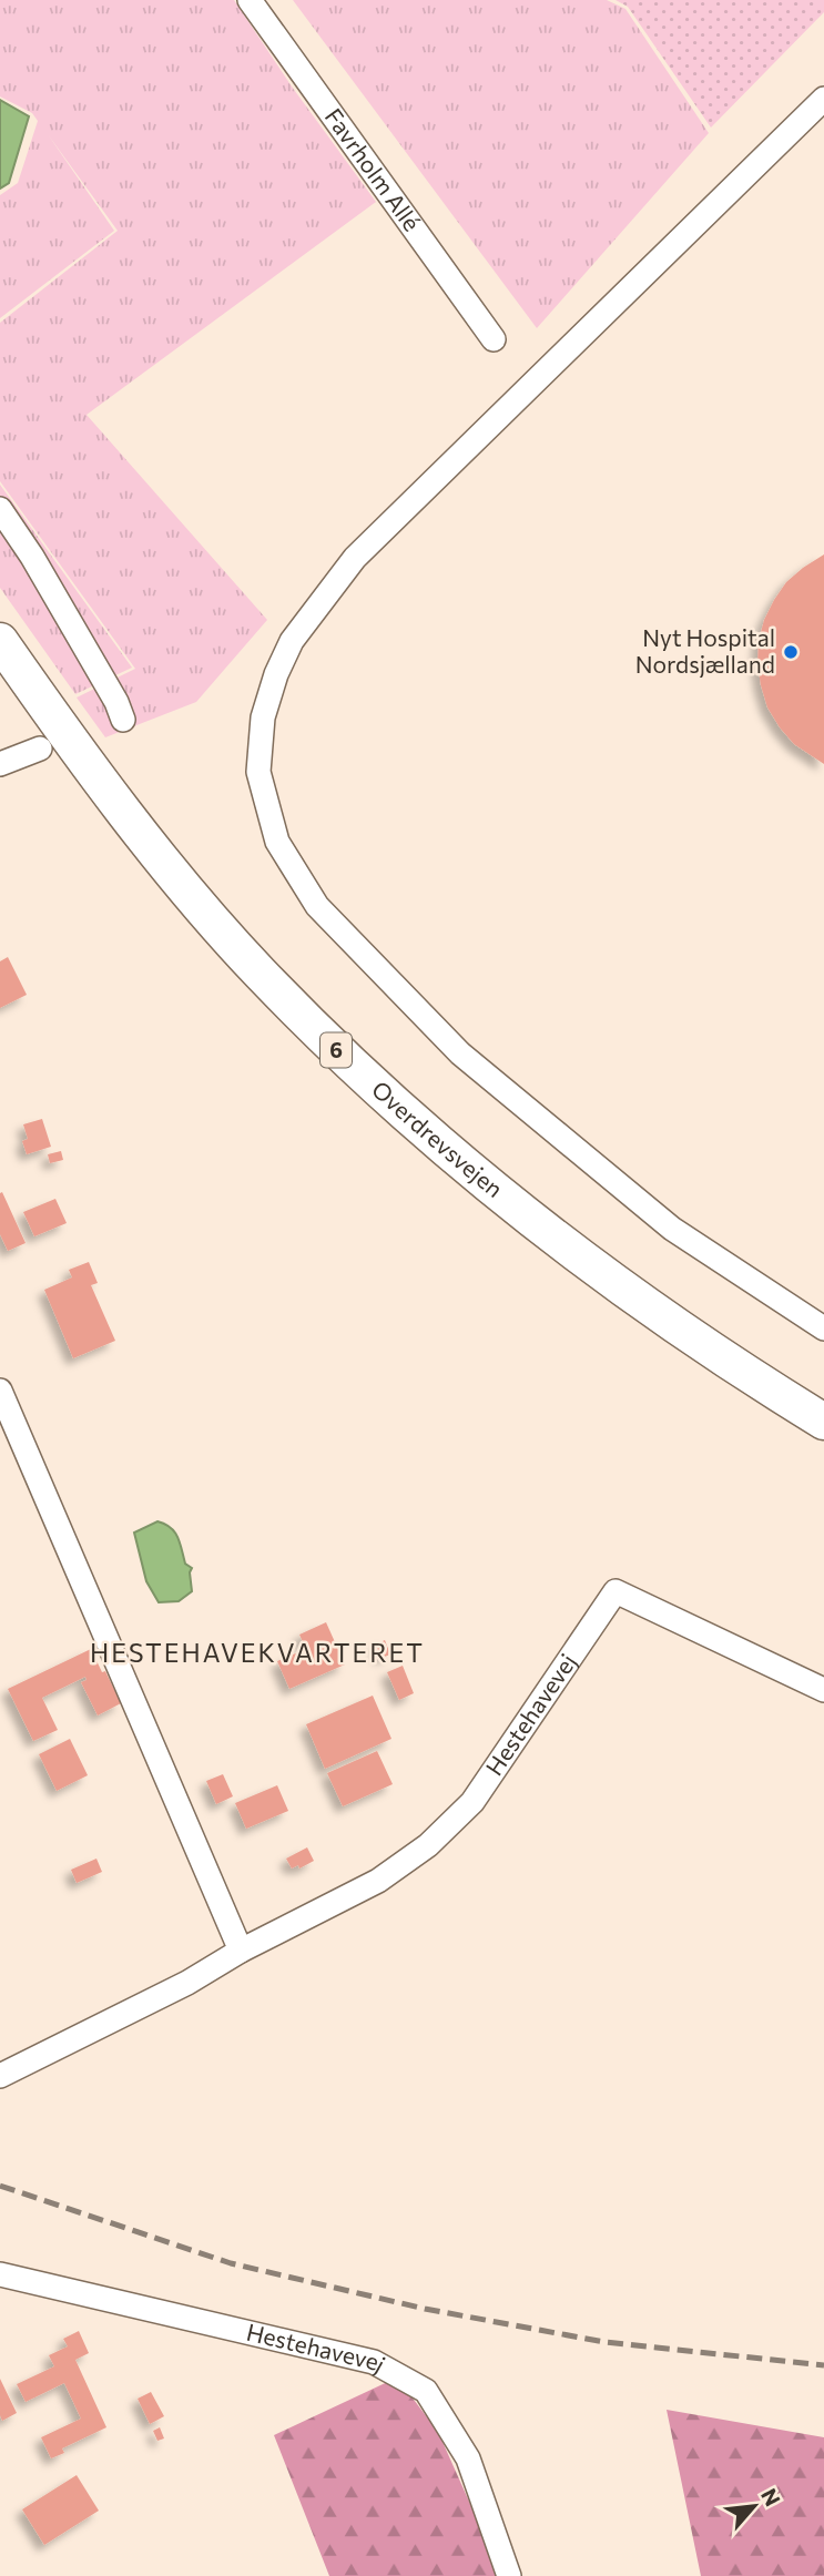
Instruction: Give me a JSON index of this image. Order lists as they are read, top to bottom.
{
  "streets": {
    "main road": ["6", "Overdrevsvejen"],
    "street": ["Favrholm Allé", "Hestehavevej"]
  },
  "districts": ["HESTEHAVEKVARTERET"],
  "places": ["Nyt Hospital Nordsjælland"],
  "north": "top right"
}
